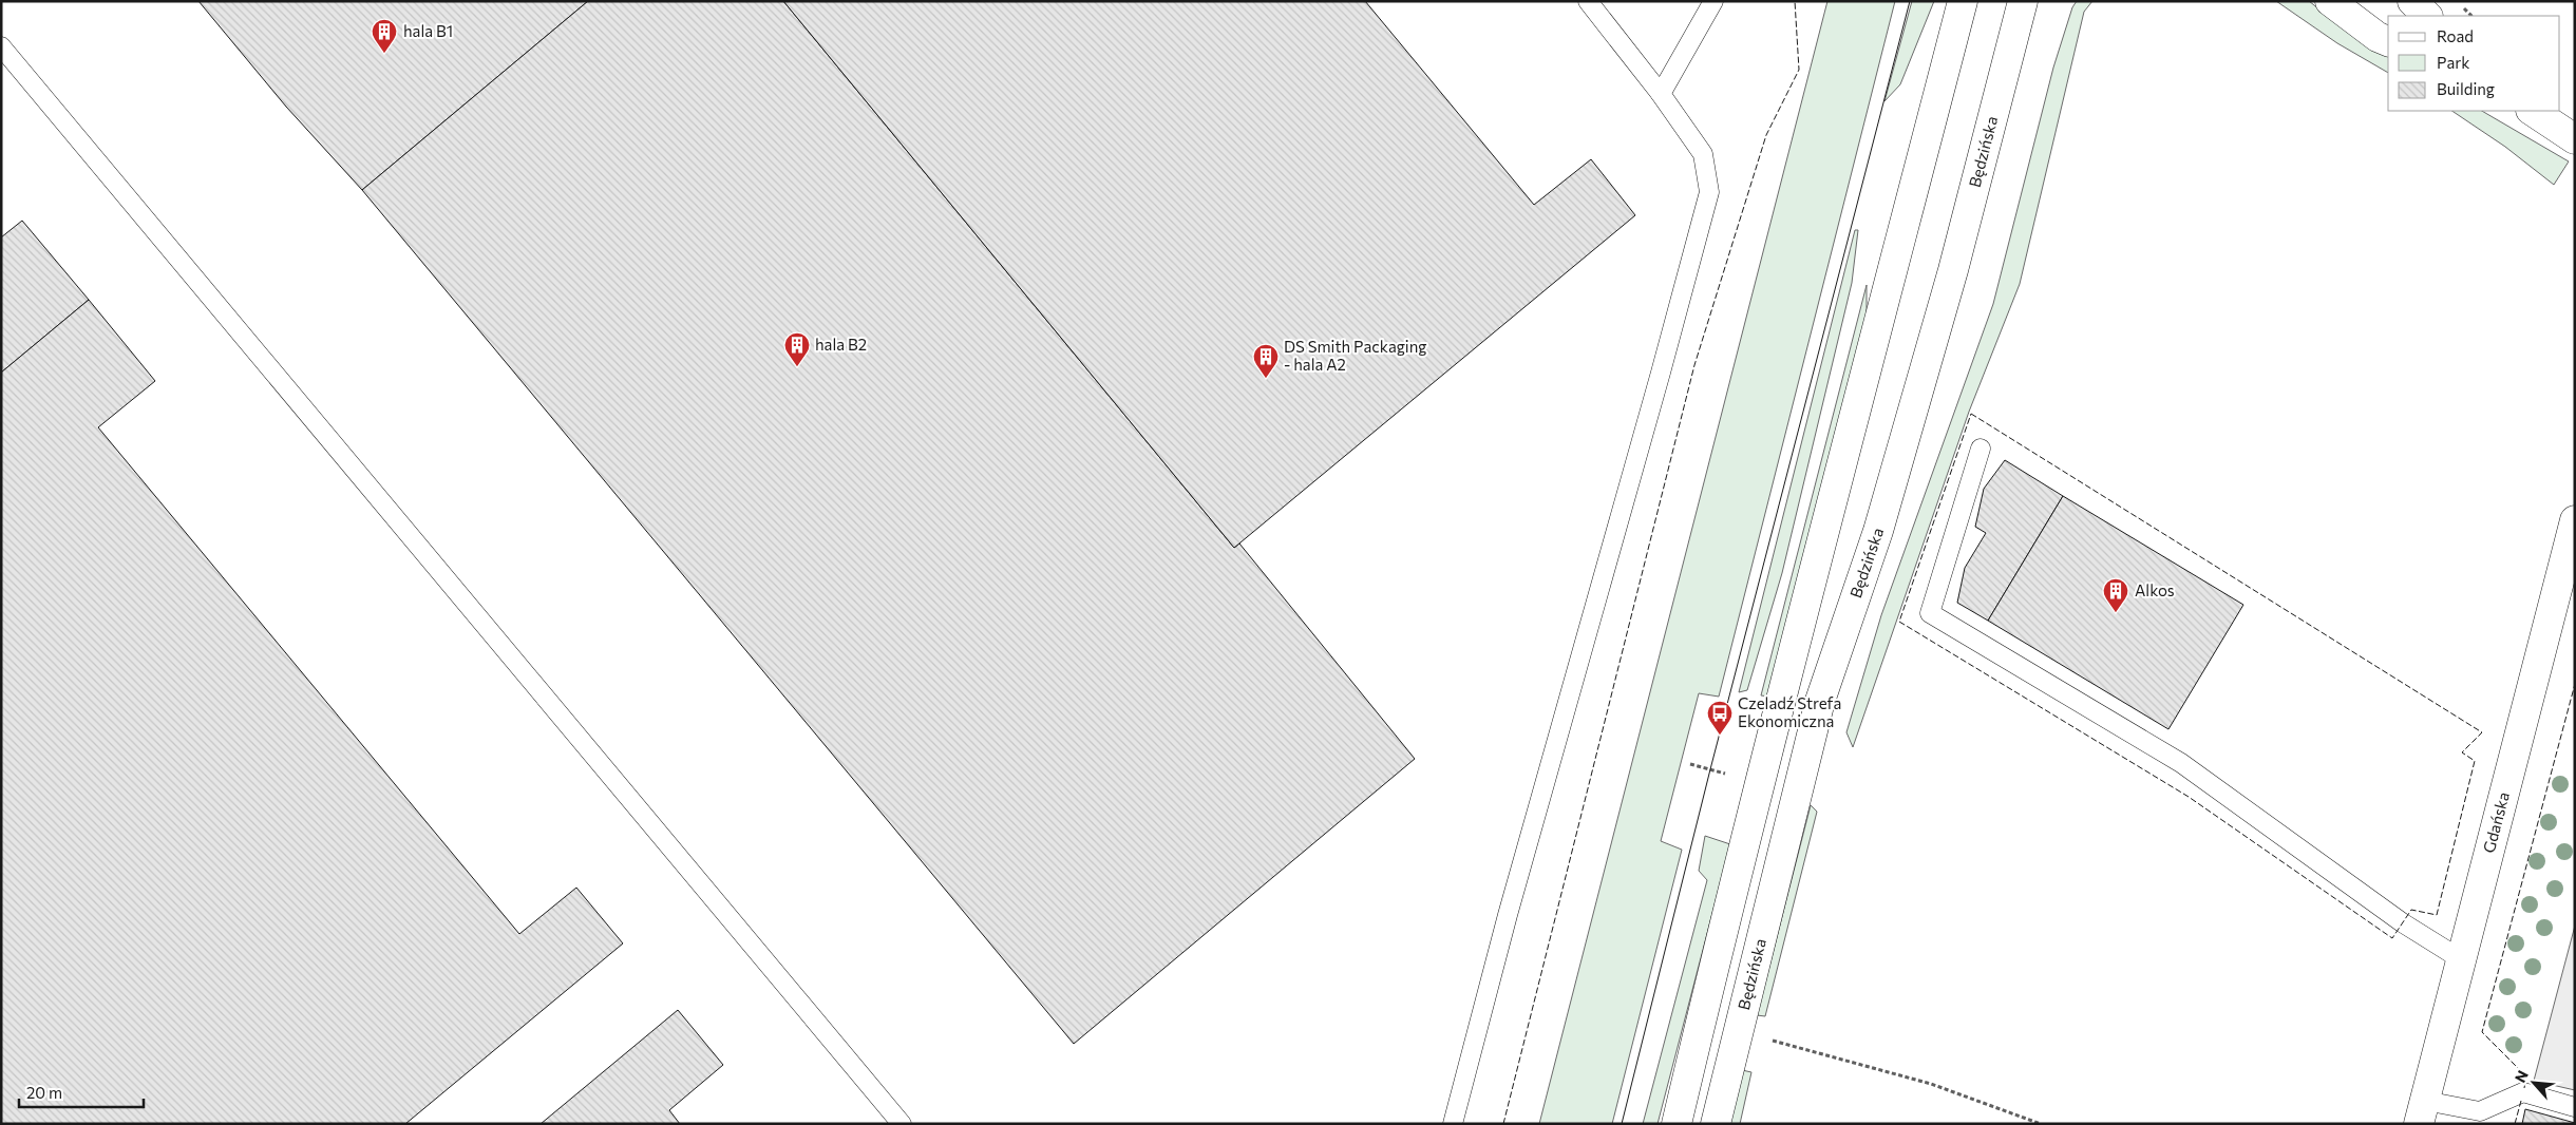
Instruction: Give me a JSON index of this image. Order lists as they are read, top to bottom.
{
  "streets": {
    "main road": ["Będzińska", "Gdańska"]
  },
  "places": {
    "building": [
      "hala B1",
      "hala B2",
      "DS Smith Packaging - hala A2",
      "Alkos"
    ],
    "bus stop": ["Czeladź Strefa Ekonomiczna"]
  },
  "legend": ["Road", "Park", "Building"],
  "scale_bar": "20 m",
  "north": "top left"
}
